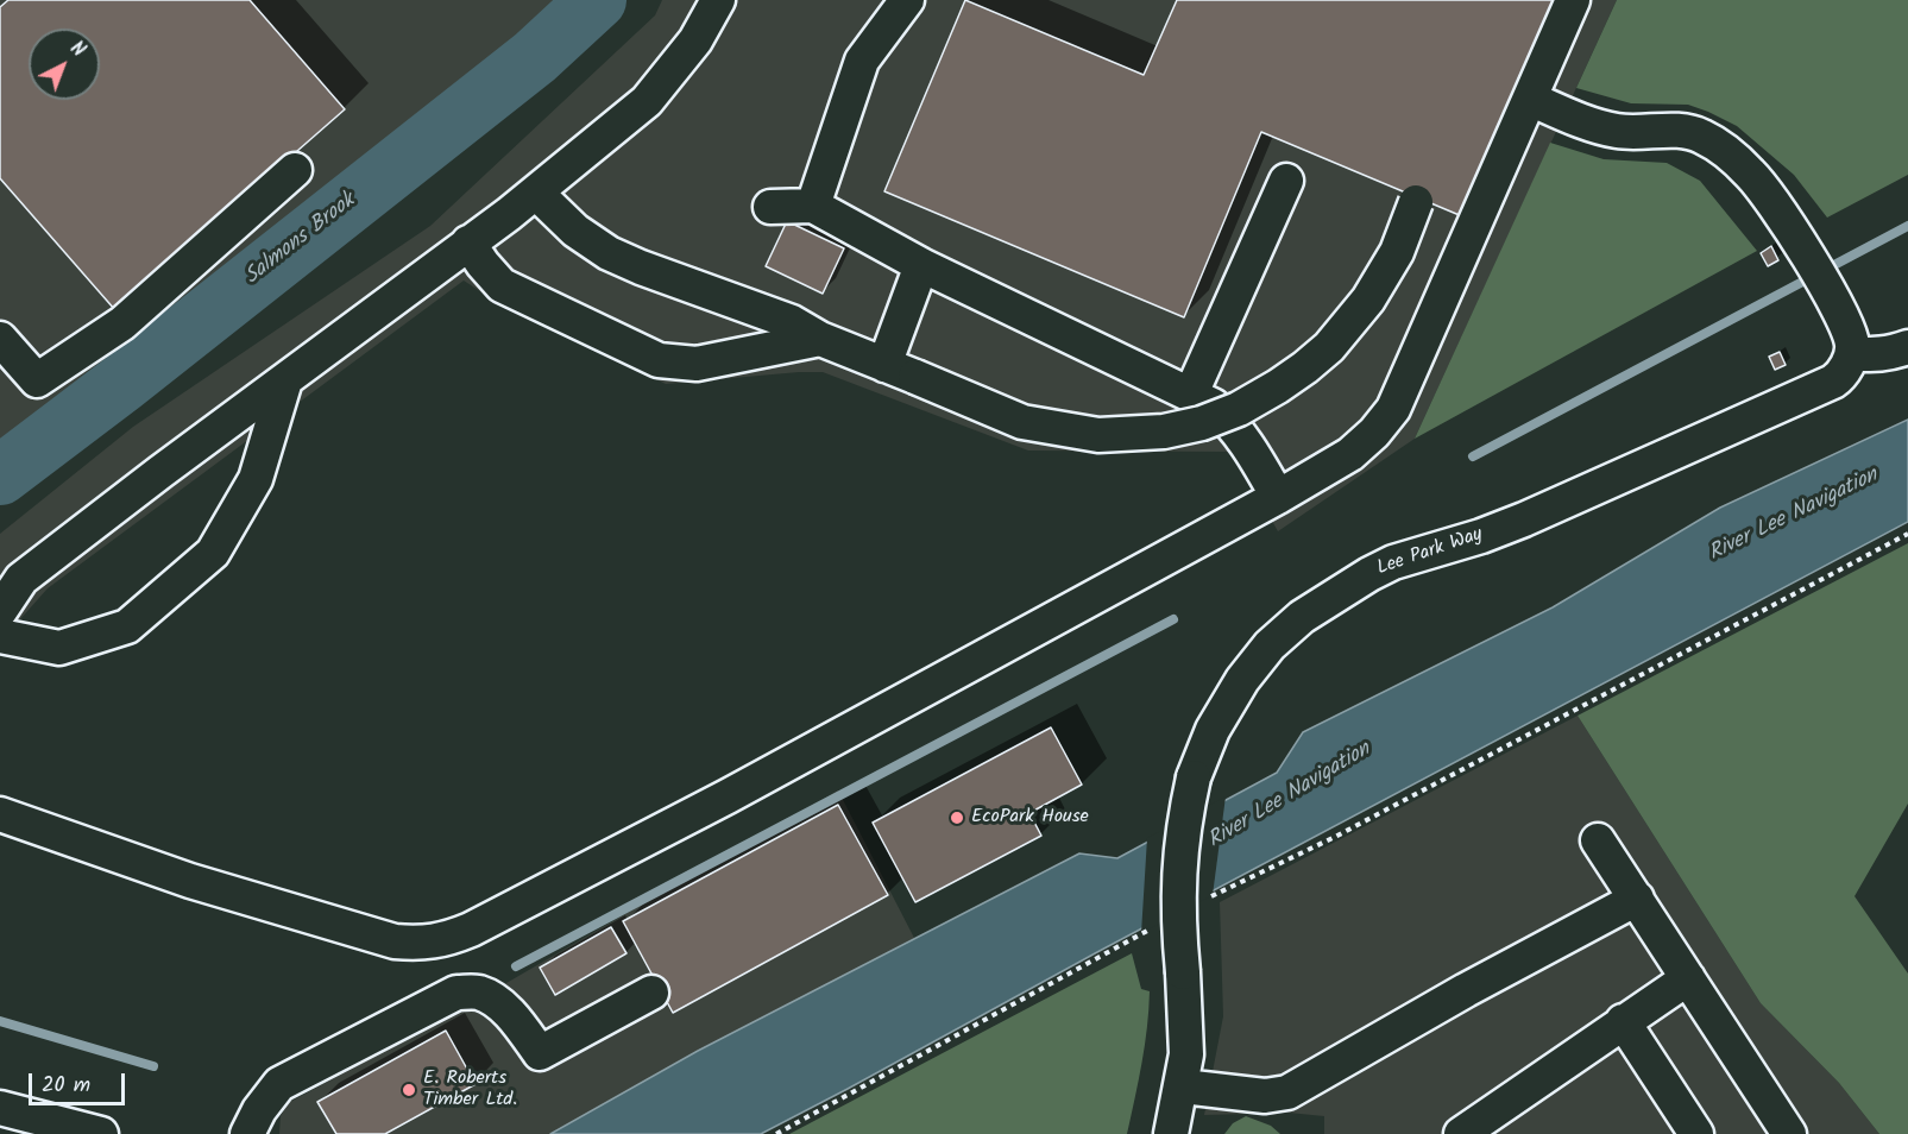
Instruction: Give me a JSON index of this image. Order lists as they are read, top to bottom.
{
  "streets": {
    "street": ["Lee Park Way"]
  },
  "water": ["Salmons Brook", "River Lee Navigation"],
  "places": ["EcoPark House", "E. Roberts Timber Ltd."],
  "scale_bar": "20 m",
  "north": "top right"
}
